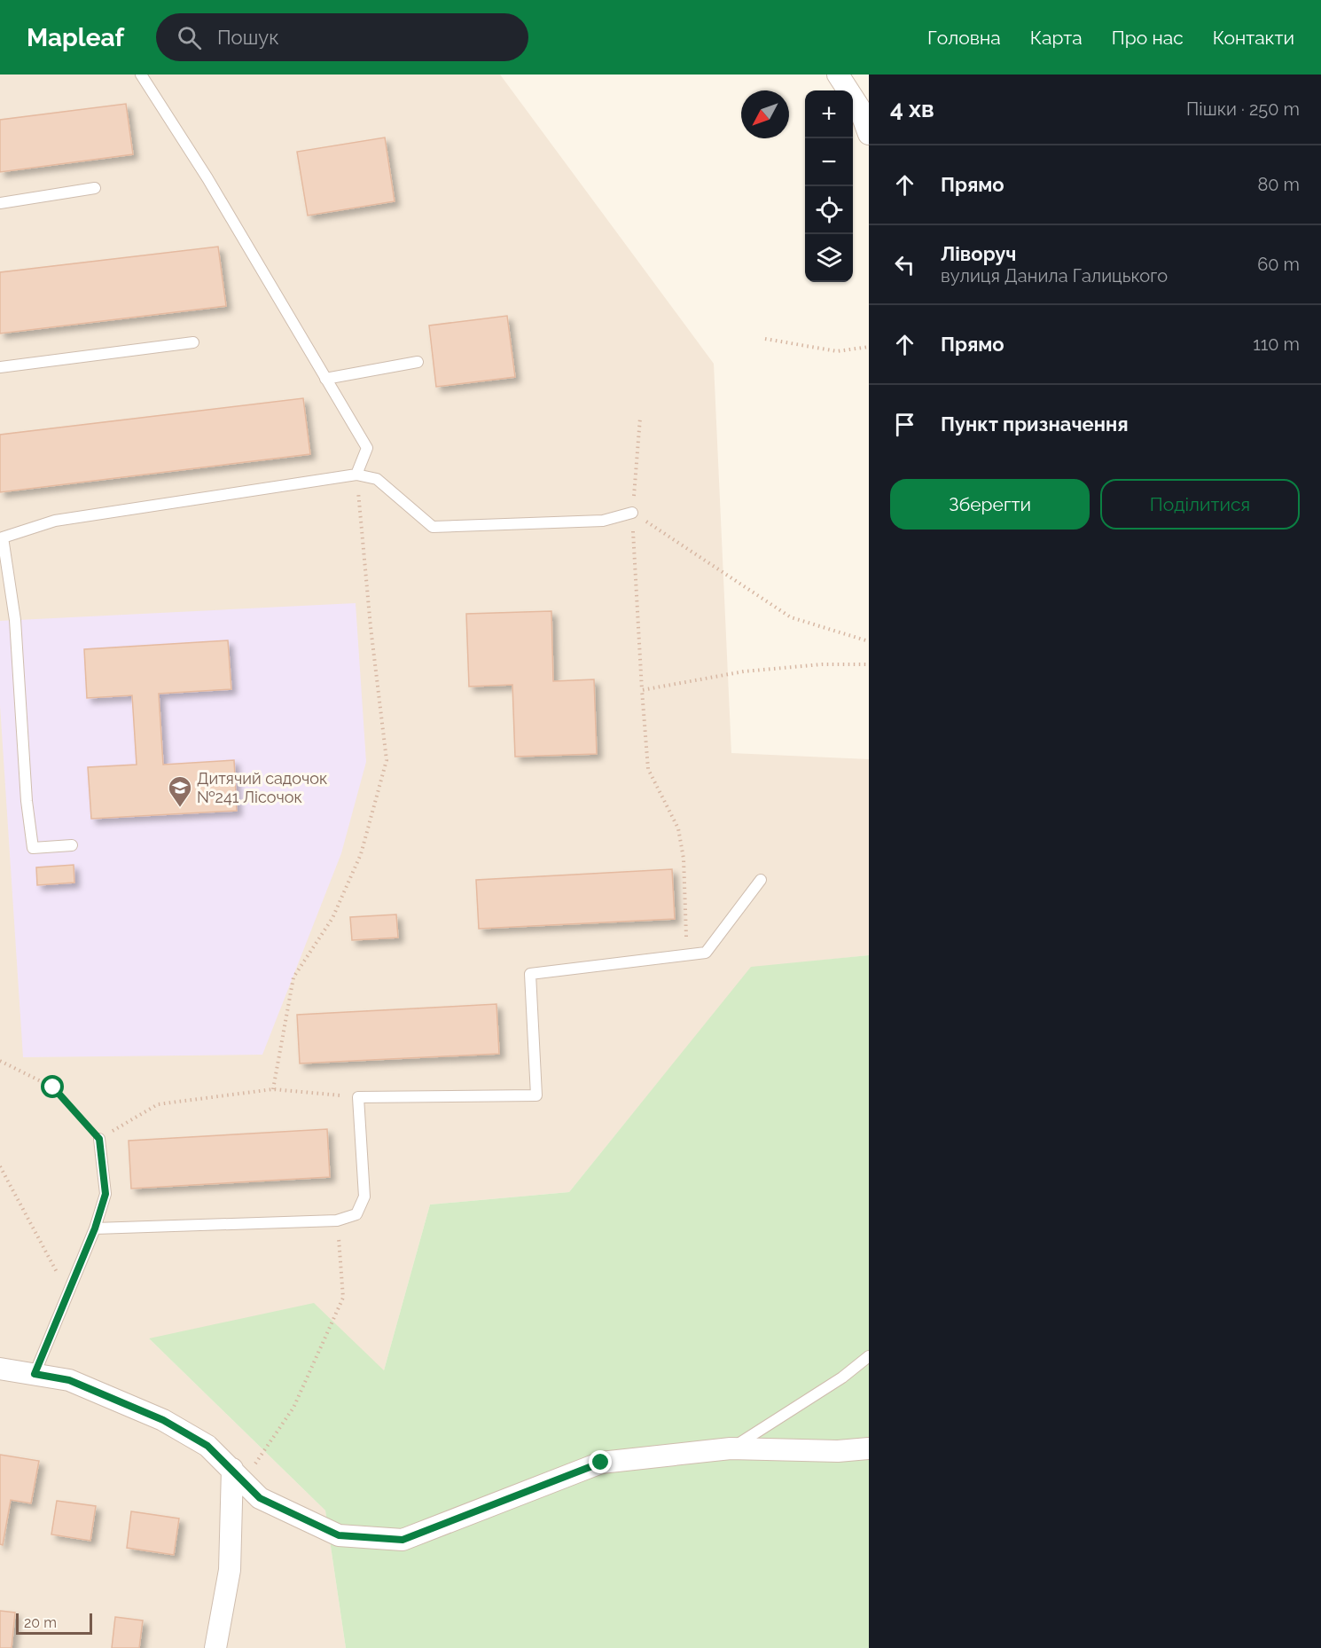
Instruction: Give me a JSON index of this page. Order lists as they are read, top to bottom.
{
  "places": {
    "school or university": ["Дитячий садочок №241 Лісочок"]
  },
  "scale_bar": "20 m",
  "north": "bottom left",
  "page": {
    "header": "Mapleaf",
    "search": "Пошук",
    "nav": [
      "Головна",
      "Карта",
      "Про нас",
      "Контакти"
    ],
    "heading": ["4 хв", "Пішки · 250 m"],
    "map_buttons": ["+", "−"],
    "list": [
      ["Прямо", "80 m"],
      ["Ліворуч", "вулиця Данила Галицького", "60 m"],
      ["Прямо", "110 m"],
      "Пункт призначення"
    ],
    "buttons": ["Зберегти", "Поділитися"],
    "scale": "20 m"
  }
}
